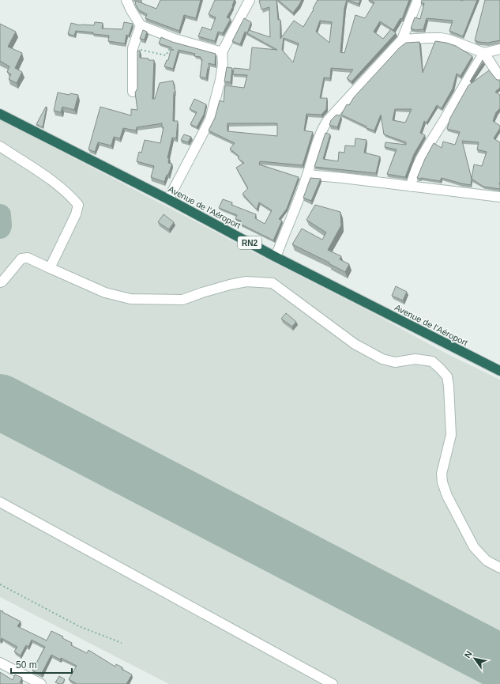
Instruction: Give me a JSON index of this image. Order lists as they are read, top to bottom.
{
  "streets": {
    "highway": ["Avenue de l'Aéroport", "RN2"]
  },
  "scale_bar": "50 m",
  "north": "top left"
}
